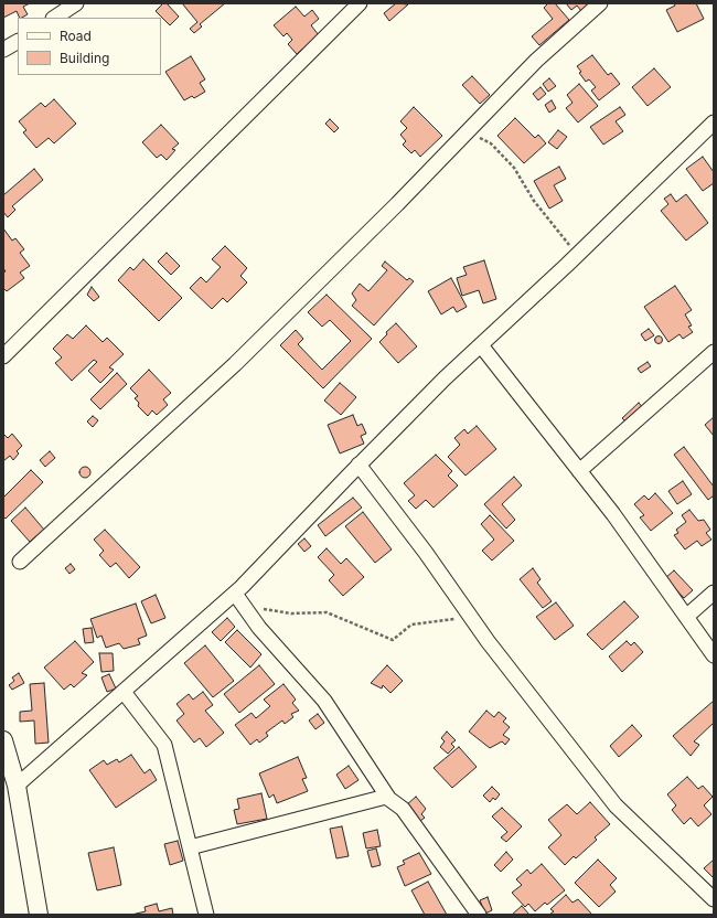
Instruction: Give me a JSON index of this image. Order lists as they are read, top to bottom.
{
  "legend": ["Road", "Building"]
}
